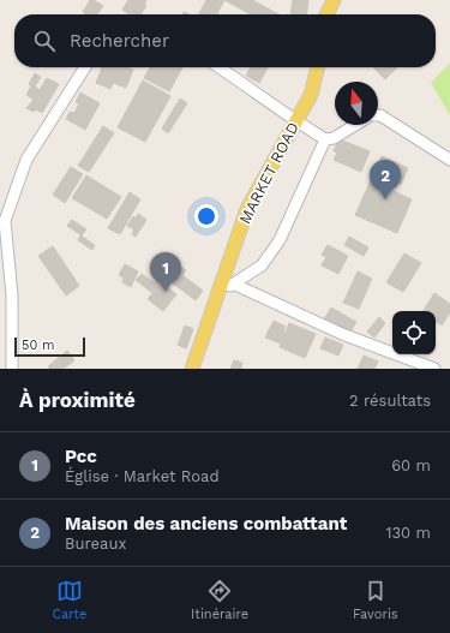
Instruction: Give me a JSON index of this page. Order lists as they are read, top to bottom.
{
  "streets": {
    "main road": ["MARKET ROAD"]
  },
  "scale_bar": "50 m",
  "north": "top",
  "page": {
    "search": "Rechercher",
    "pins": ["2", "1"],
    "scale": "50 m",
    "heading": ["À proximité", "2 résultats"],
    "list": [
      {
        "mark": "1",
        "name": "Pcc",
        "note": "Église · Market Road",
        "value": "60 m"
      },
      {
        "mark": "2",
        "name": "Maison des anciens combattant",
        "note": "Bureaux",
        "value": "130 m"
      }
    ],
    "nav": ["Carte", "Itinéraire", "Favoris"]
  }
}
